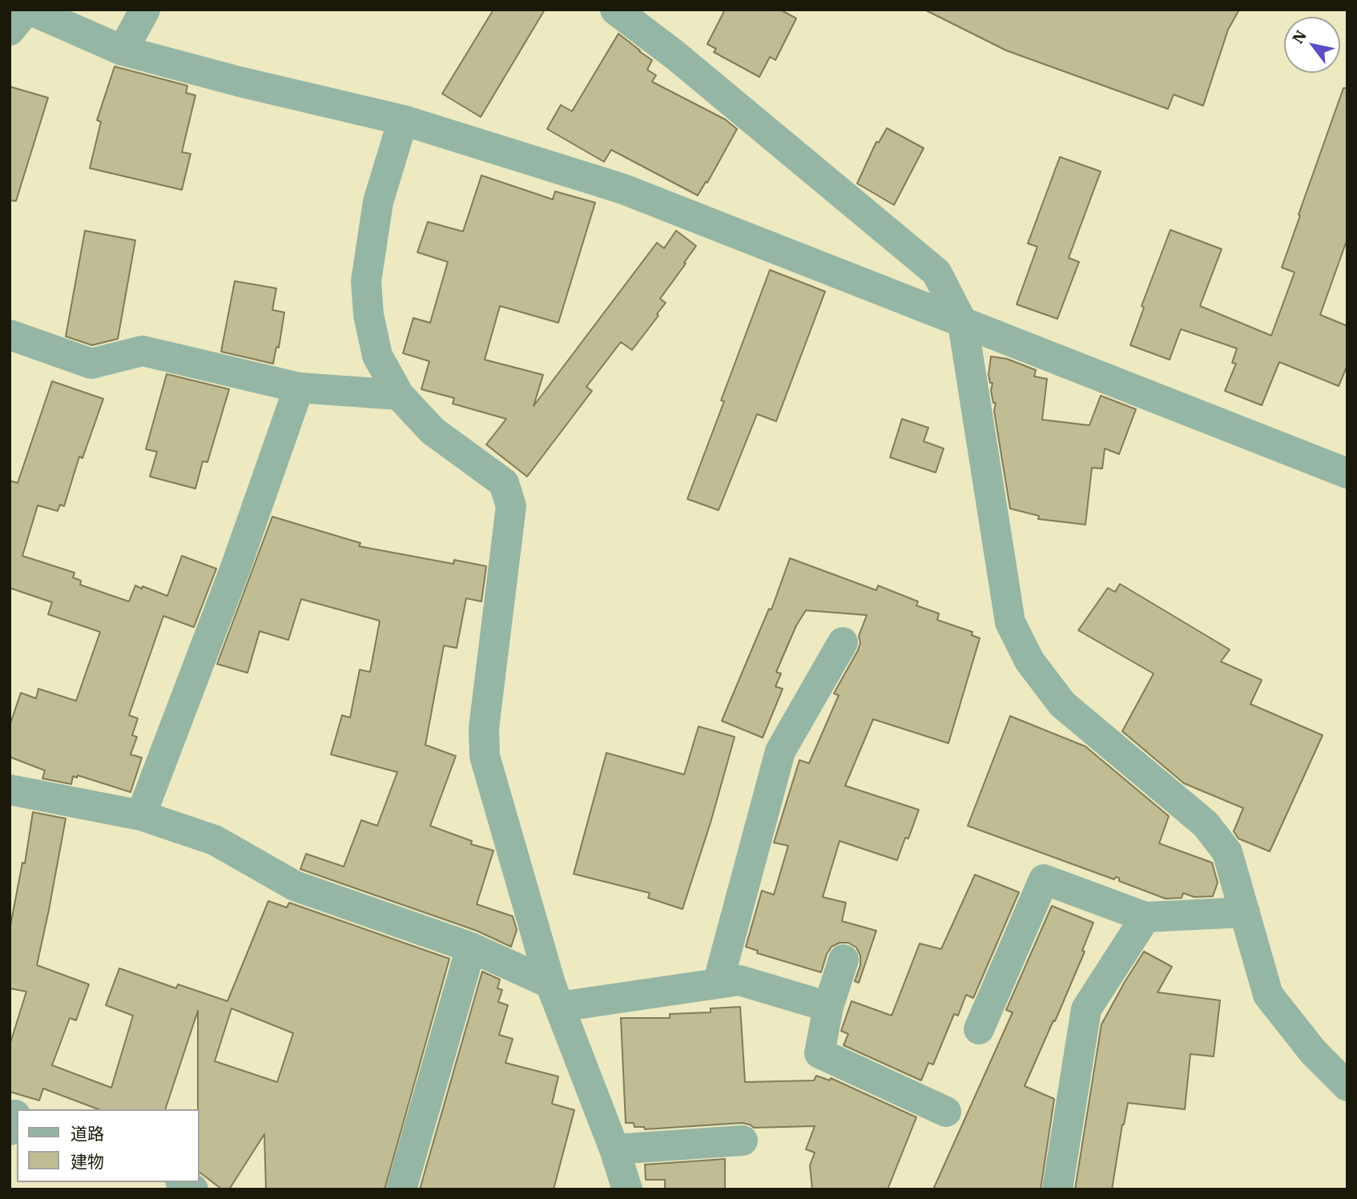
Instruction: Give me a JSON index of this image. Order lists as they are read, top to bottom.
{
  "legend": ["道路", "建物"],
  "north": "top left"
}
